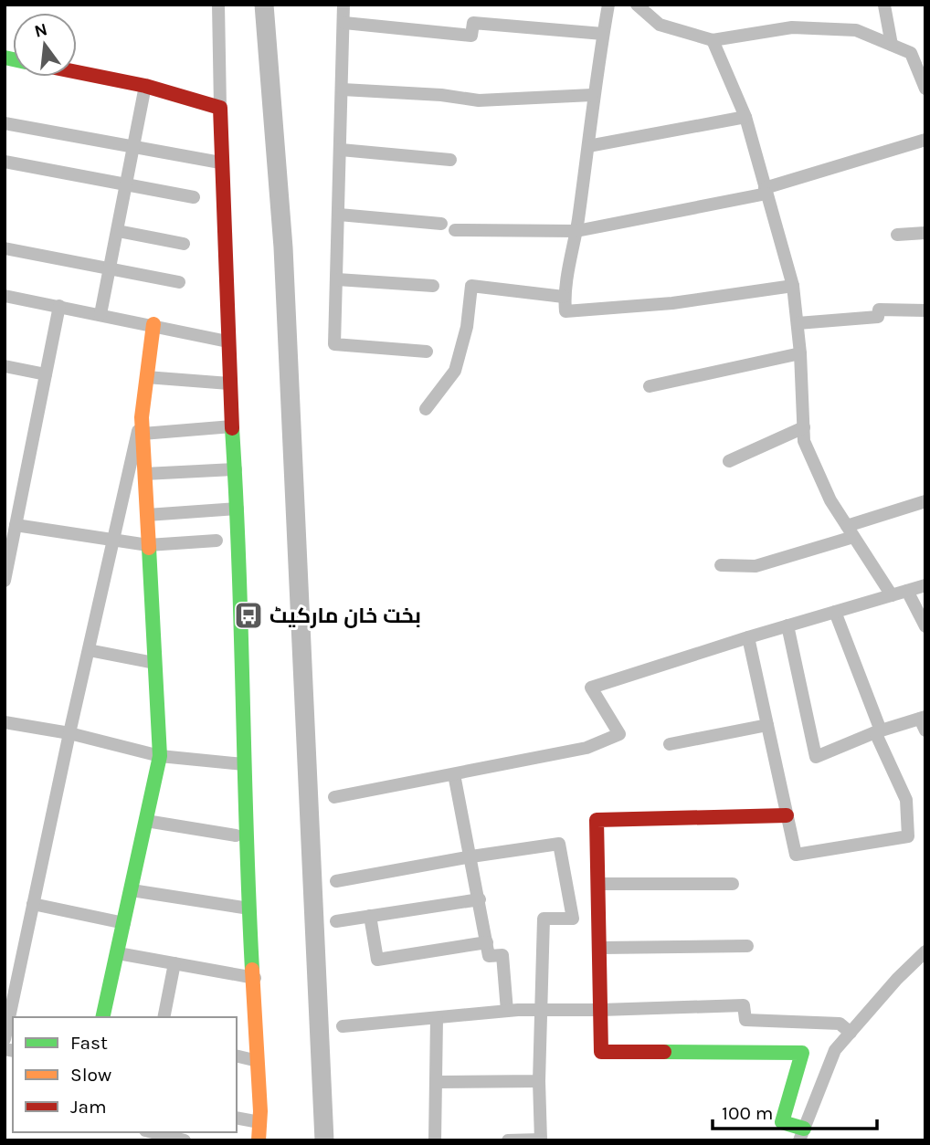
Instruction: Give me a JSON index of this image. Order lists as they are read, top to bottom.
{
  "places": {
    "bus stop": ["بخت خان مارکیٹ"]
  },
  "legend": ["Fast", "Slow", "Jam"],
  "scale_bar": "100 m",
  "north": "top"
}
